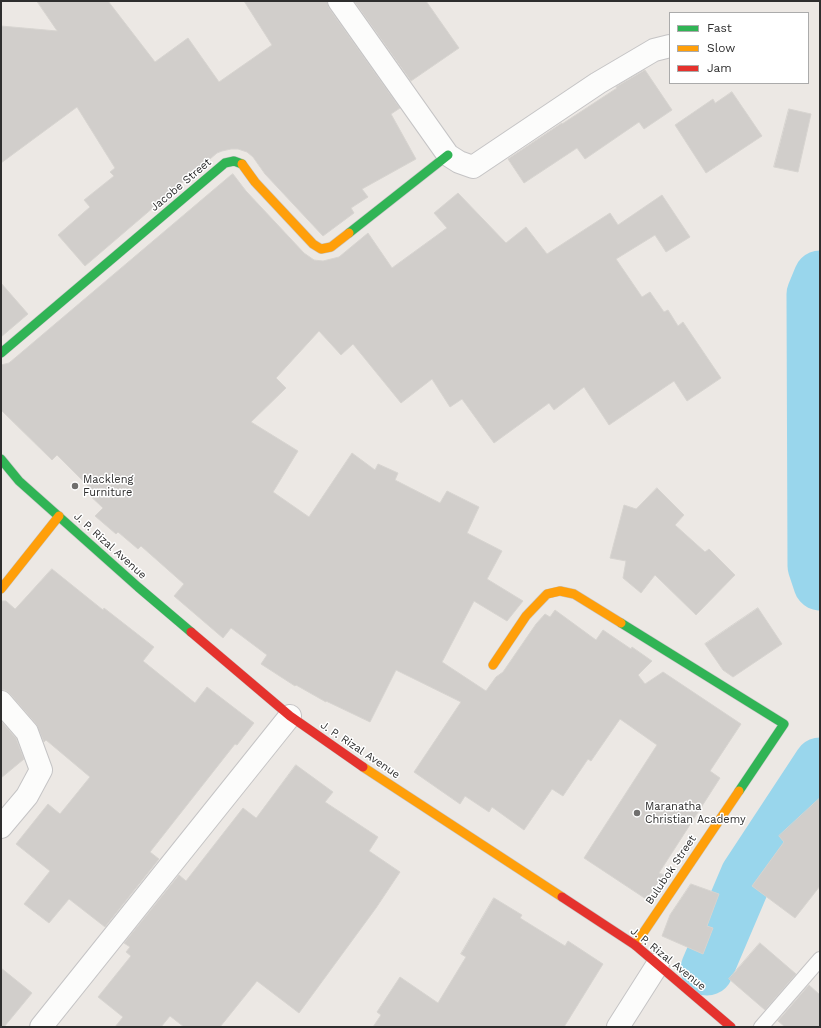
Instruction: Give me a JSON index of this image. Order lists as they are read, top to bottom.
{
  "streets": {
    "street": ["Jacobe Street", "J. P. Rizal Avenue", "Bulubok Street"]
  },
  "crossings": [
    ["J. P. Rizal Avenue", "Bulubok Street"]
  ],
  "places": ["Mackleng Furniture", "Maranatha Christian Academy"],
  "legend": ["Fast", "Slow", "Jam"]
}
